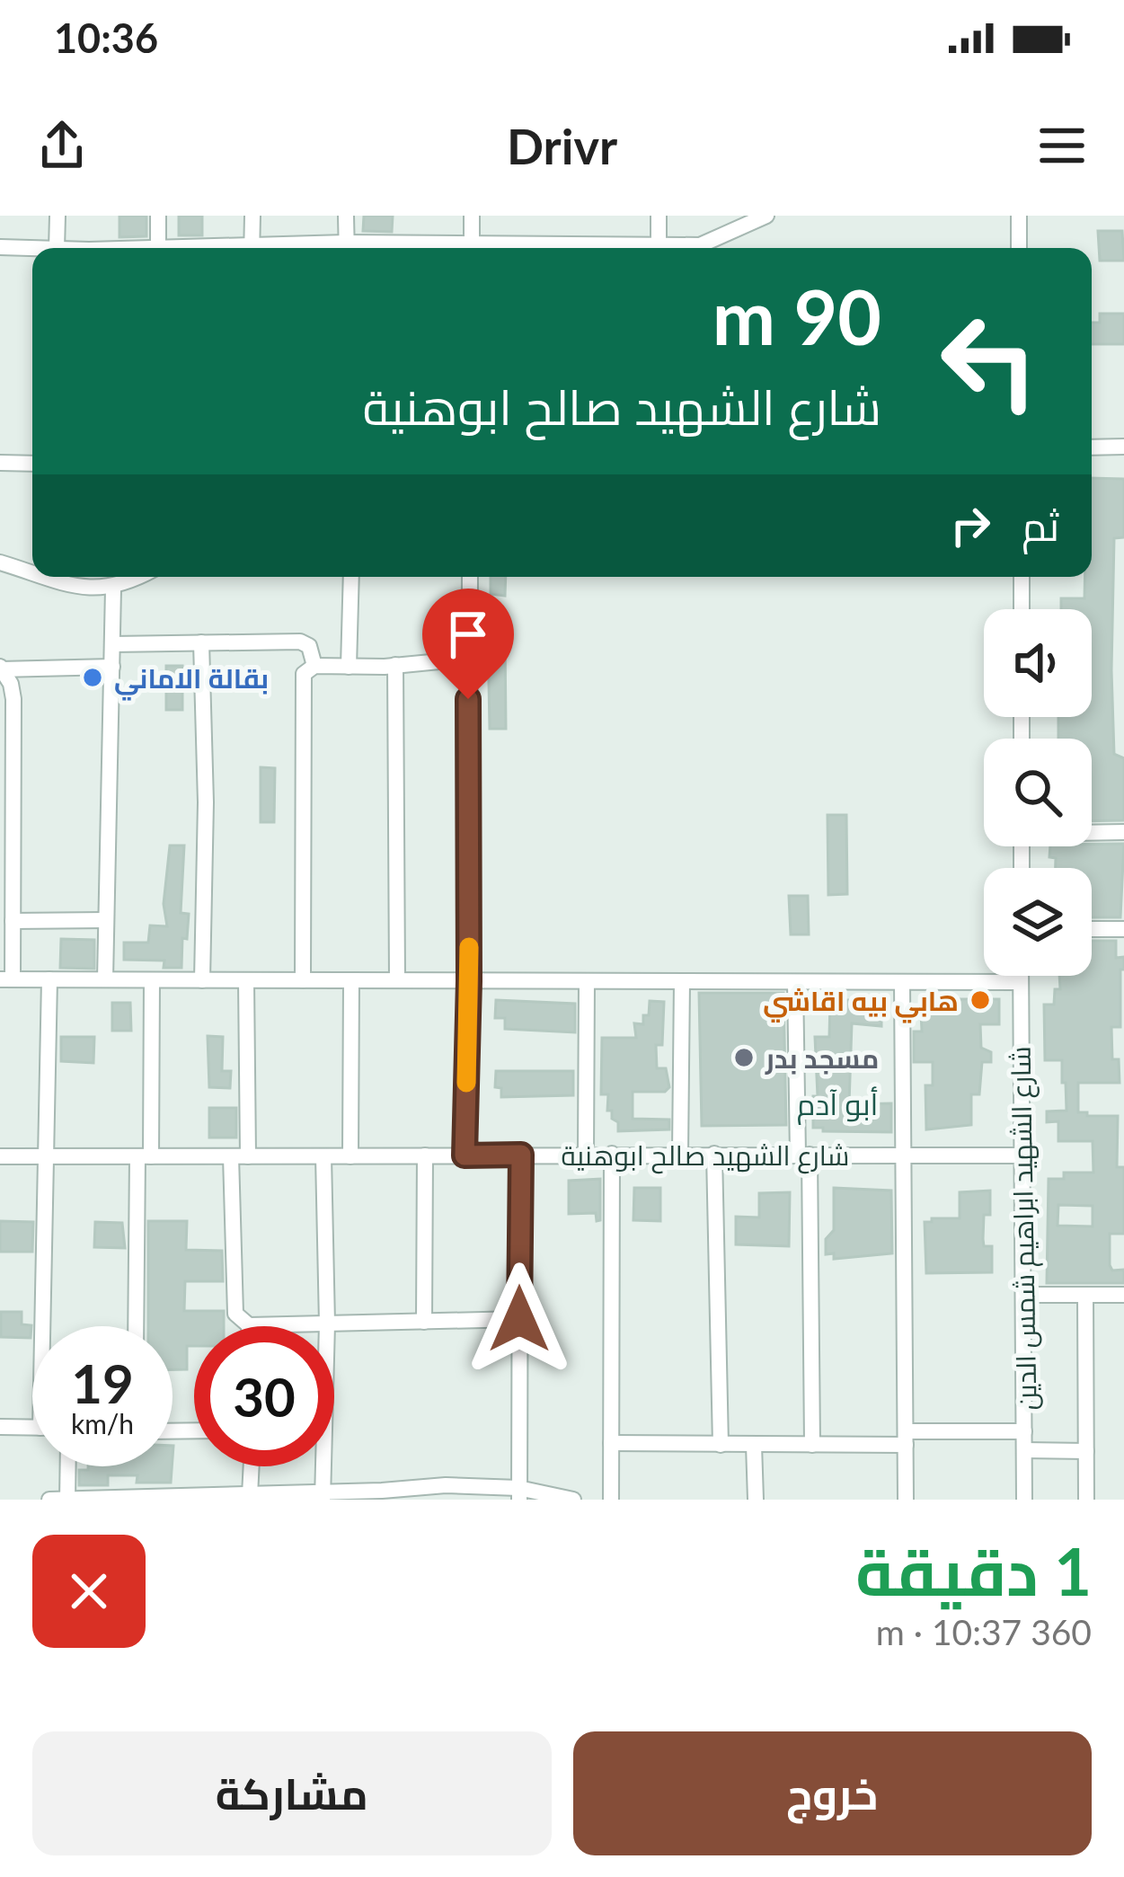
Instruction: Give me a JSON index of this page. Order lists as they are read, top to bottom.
{
  "streets": {
    "street": ["شارع الشهيد صالح ابوهنية", "شارع الشهيد ابراهيم شمس الدين"]
  },
  "crossings": [
    ["شارع الشهيد صالح ابوهنية", "شارع الشهيد ابراهيم شمس الدين"]
  ],
  "districts": ["أبو آدم"],
  "places": ["بقالة الاماني", "هابي بيه اقاشي", "مسجد بدر"],
  "page": {
    "status": "10:36",
    "header": "Drivr",
    "turn": ["90 m", "شارع الشهيد صالح ابوهنية"],
    "then": "ثم",
    "speed": "19 km/h",
    "limit": "30",
    "heading": ["1 دقيقة", "360 m · 10:37"],
    "buttons": ["خروج", "مشاركة"]
  }
}
